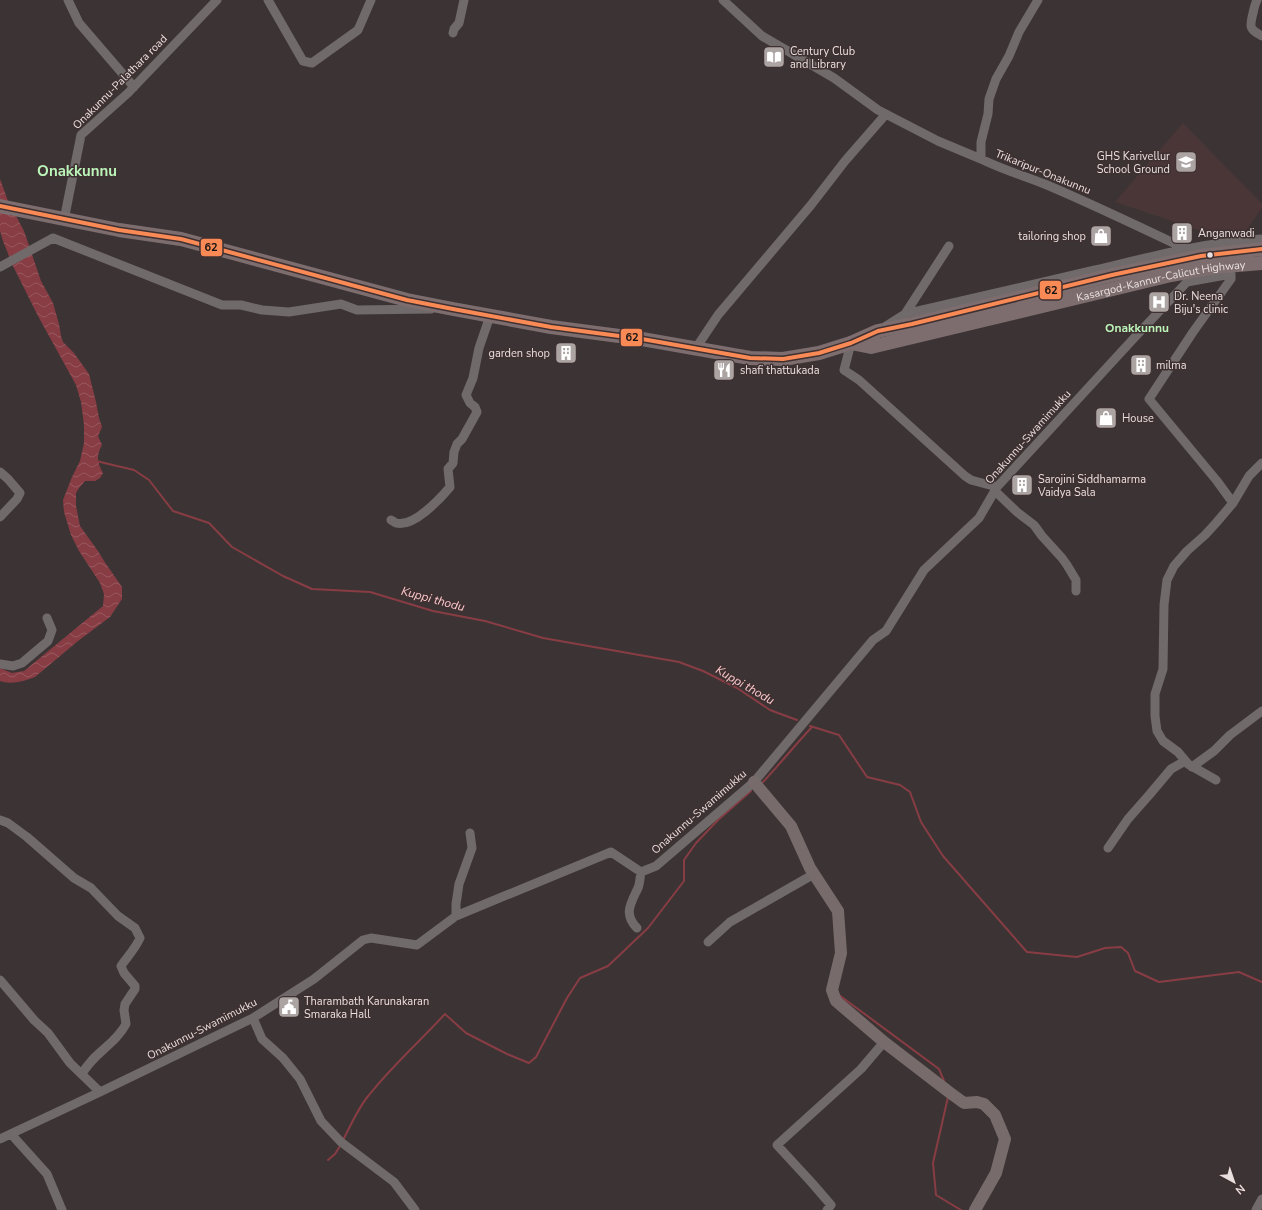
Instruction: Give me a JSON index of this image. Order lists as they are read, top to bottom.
{
  "streets": {
    "highway": ["Kasargod-Kannur-Calicut Highway"],
    "street": ["Onakunnu-Palathara road", "Trikaripur-Onakunnu", "Onakunnu-Swamimukku"]
  },
  "crossings": [
    ["Onakunnu-Palathara road", "Kasargod-Kannur-Calicut Highway"]
  ],
  "districts": ["Onakkunnu", "Onakkunnu"],
  "water": ["Kuppi thodu"],
  "places": {
    "library": ["Century Club and Library"],
    "school or university": ["GHS Karivellur School Ground"],
    "building": [
      "Anganwadi",
      "garden shop",
      "milma",
      "Sarojini Siddhamarma Vaidya Sala"
    ],
    "shop": ["tailoring shop", "House"],
    "hospital": ["Dr. Neena Biju's clinic"],
    "restaurant": ["shafi thattukada"],
    "public building": ["Tharambath Karunakaran Smaraka Hall"]
  },
  "lines": ["transit line 62"],
  "north": "bottom right"
}
